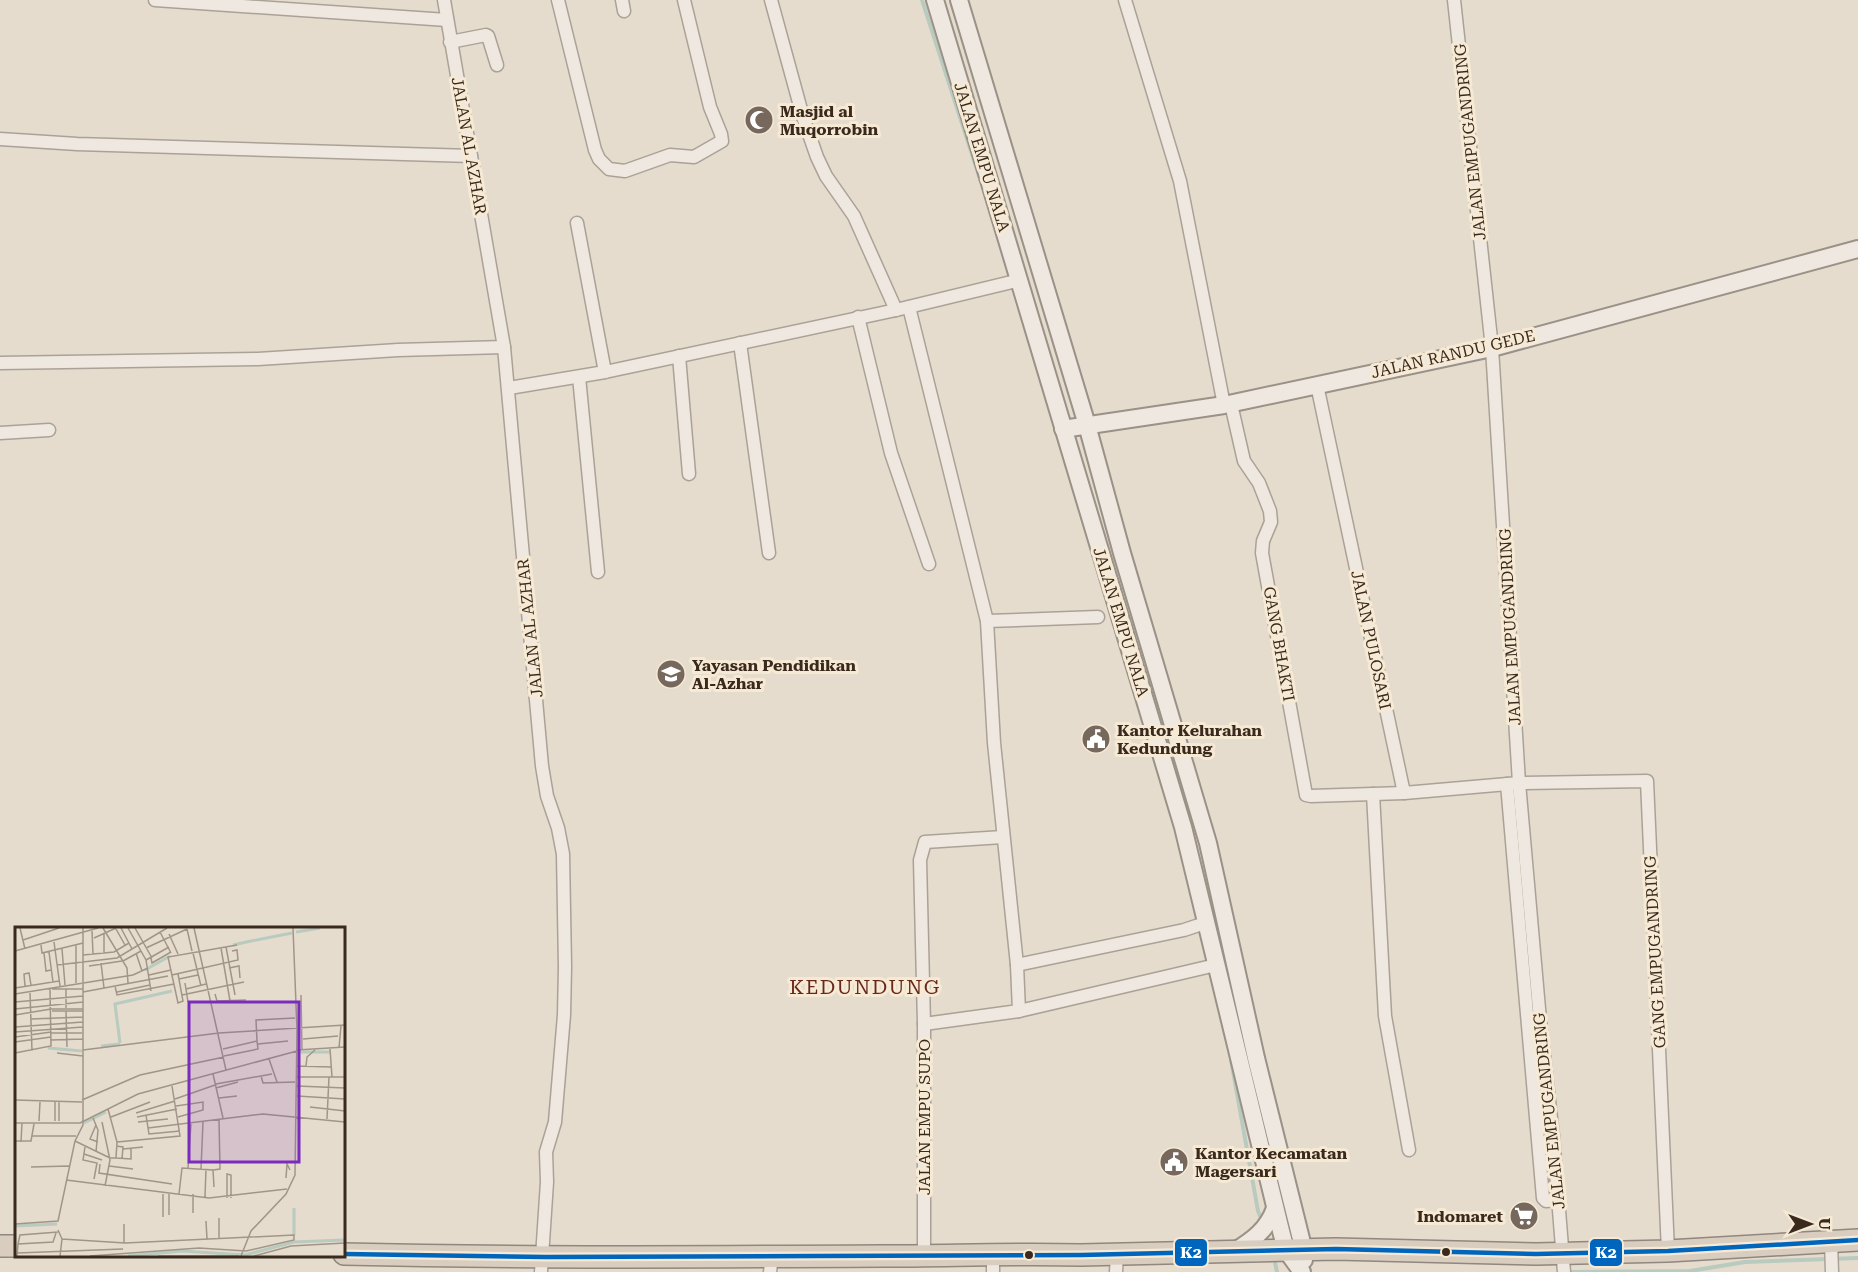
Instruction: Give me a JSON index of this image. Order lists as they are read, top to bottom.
{
  "streets": {
    "main road": ["JALAN EMPU NALA", "JALAN RANDU GEDE"],
    "street": [
      "JALAN EMPUGANDRING",
      "JALAN AL AZHAR",
      "JALAN PULOSARI",
      "GANG BHAKTI",
      "GANG EMPUGANDRING",
      "JALAN EMPU SUPO"
    ]
  },
  "crossings": [
    ["JALAN EMPUGANDRING", "JALAN RANDU GEDE"],
    ["JALAN EMPUGANDRING", "GANG EMPUGANDRING"],
    ["JALAN EMPU NALA", "JALAN RANDU GEDE"],
    ["JALAN EMPU NALA", "JALAN EMPU SUPO"],
    ["JALAN RANDU GEDE", "JALAN PULOSARI"],
    ["JALAN RANDU GEDE", "GANG BHAKTI"],
    ["JALAN PULOSARI", "GANG BHAKTI"]
  ],
  "districts": ["KEDUNDUNG"],
  "places": {
    "mosque": ["Masjid al Muqorrobin"],
    "school or university": ["Yayasan Pendidikan Al-Azhar"],
    "public building": ["Kantor Kelurahan Kedundung", "Kantor Kecamatan Magersari"],
    "supermarket": ["Indomaret"]
  },
  "lines": ["transit line K2"],
  "north": "right"
}
